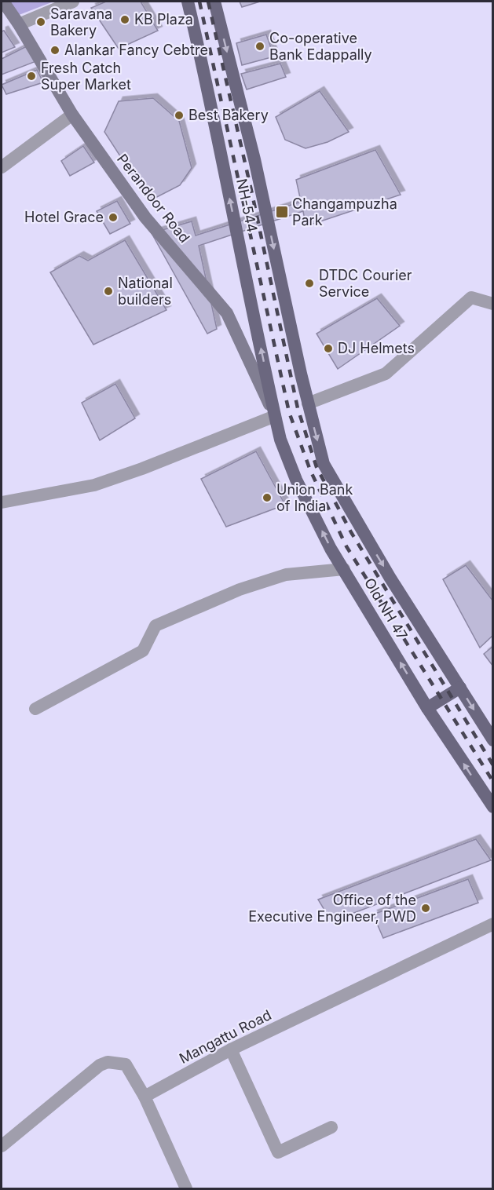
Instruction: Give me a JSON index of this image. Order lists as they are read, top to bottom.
{
  "streets": {
    "main road": ["Perandoor Road", "NH-544", "Old NH 47"],
    "street": ["Mangattu Road"]
  },
  "crossings": [
    ["Perandoor Road", "NH-544"],
    ["Perandoor Road", "Old NH 47"],
    ["NH-544", "Old NH 47"]
  ],
  "places": {
    "other": [
      "KB Plaza",
      "Saravana Bakery",
      "Co-operative Bank Edappally",
      "Alankar Fancy Cebtre",
      "Fresh Catch Super Market",
      "Best Bakery",
      "Hotel Grace",
      "DTDC Courier Service",
      "National builders",
      "DJ Helmets",
      "Union Bank of India",
      "Office of the Executive Engineer, PWD"
    ],
    "transit": ["Changampuzha Park"]
  }
}
